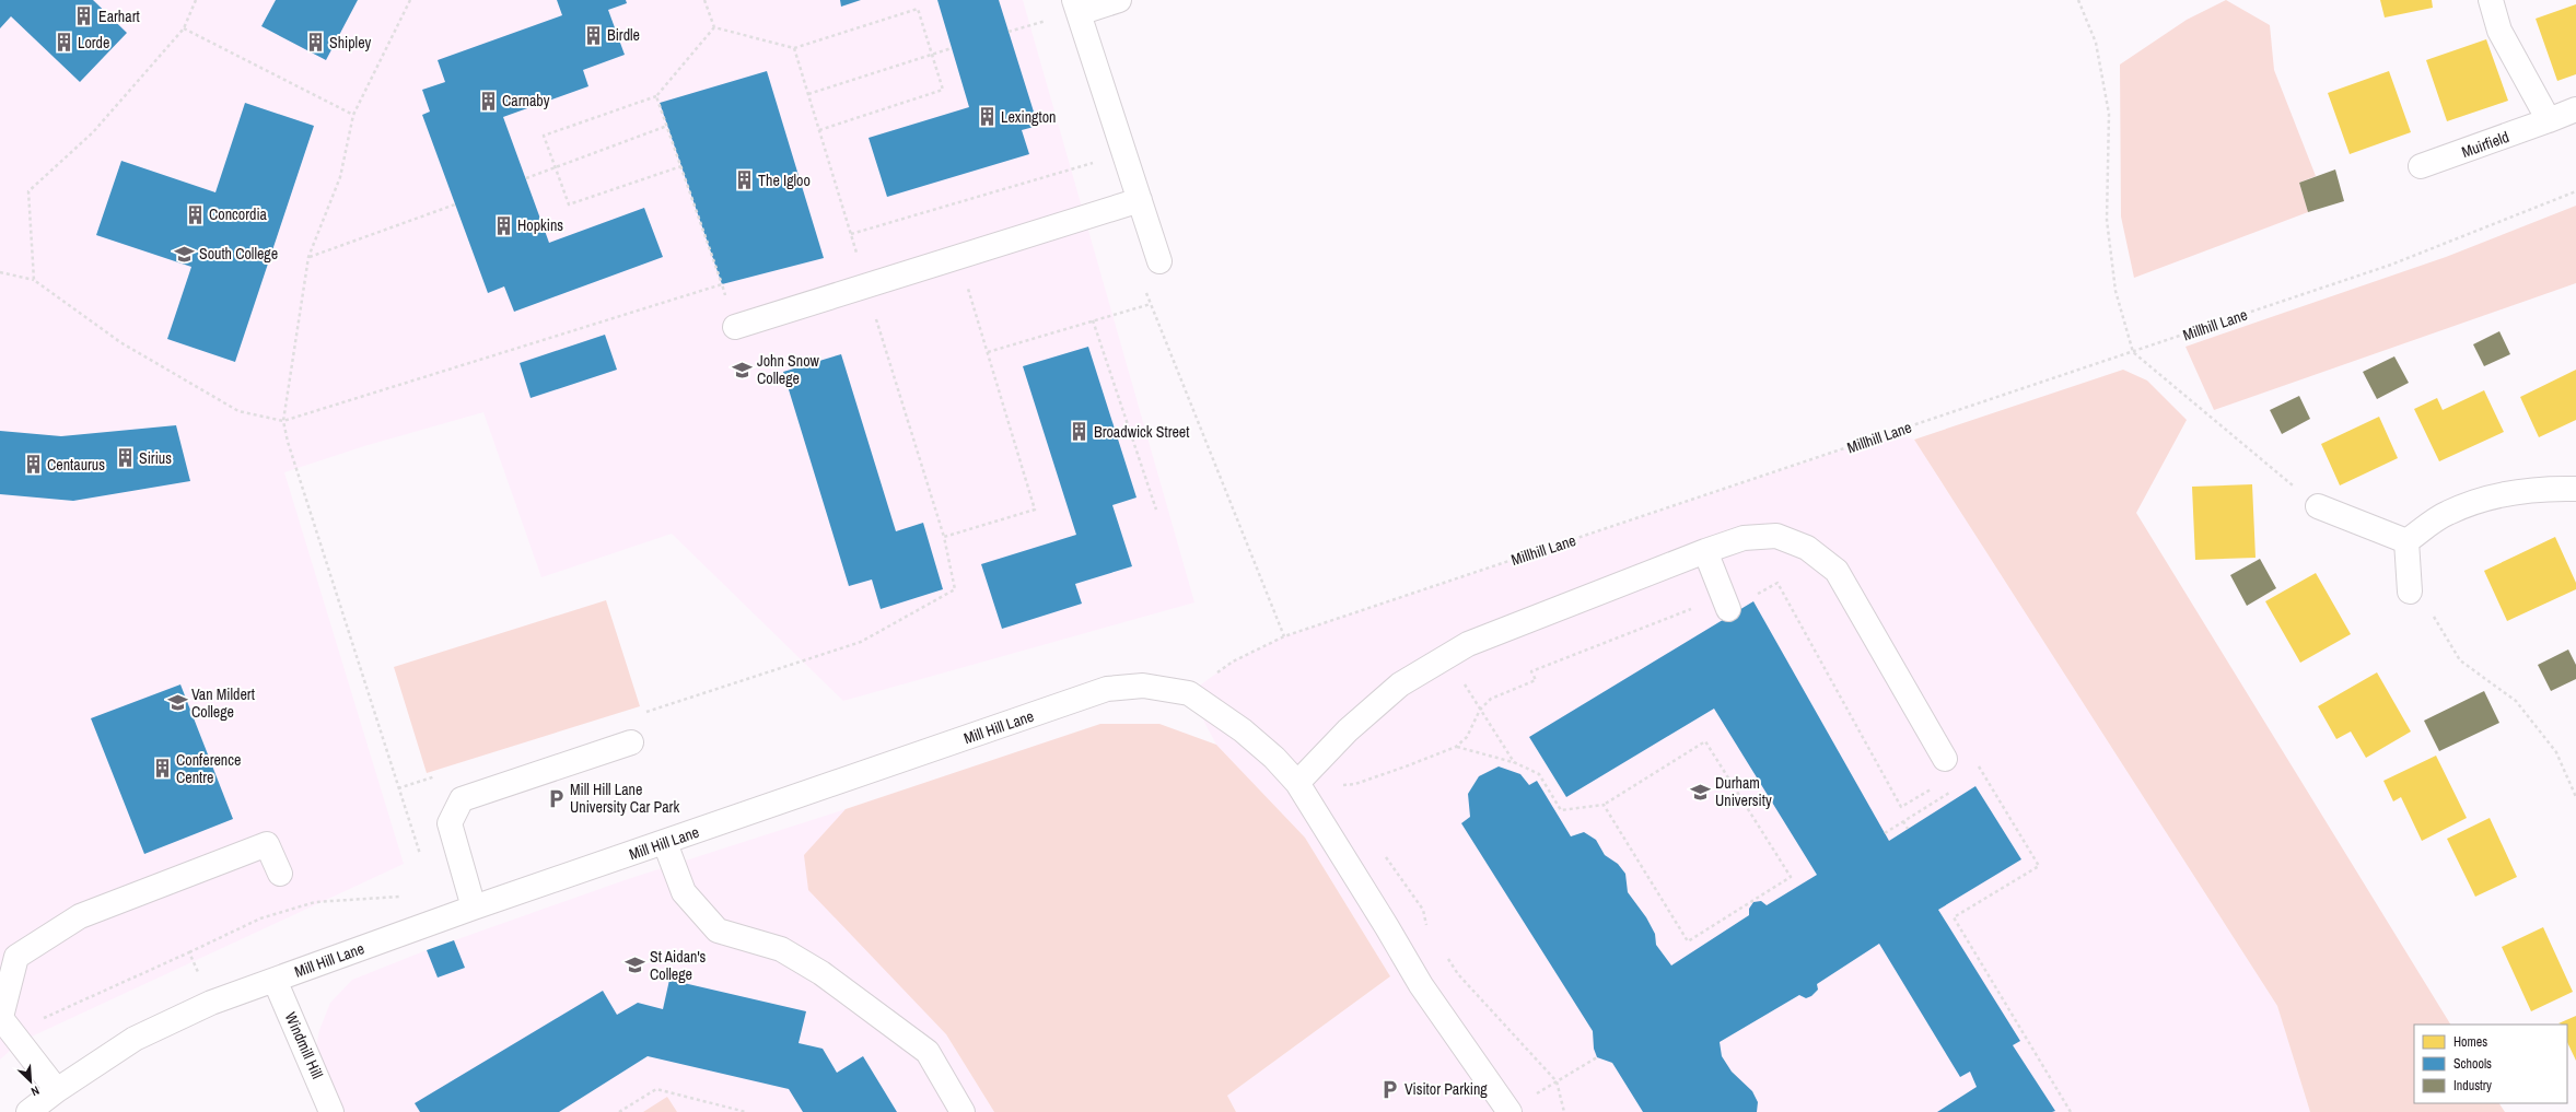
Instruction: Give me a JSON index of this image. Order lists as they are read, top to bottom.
{
  "streets": {
    "street": ["Muirfield", "Mill Hill Lane", "Windmill Hill"],
    "path": ["Millhill Lane"]
  },
  "crossings": [
    ["Millhill Lane", "Mill Hill Lane"],
    ["Mill Hill Lane", "Windmill Hill"]
  ],
  "places": {
    "building": [
      "Earhart",
      "Birdle",
      "Lorde",
      "Shipley",
      "Carnaby",
      "Lexington",
      "The Igloo",
      "Concordia",
      "Hopkins",
      "Broadwick Street",
      "Sirius",
      "Centaurus",
      "Conference Centre"
    ],
    "school or university": [
      "South College",
      "John Snow College",
      "Van Mildert College",
      "Durham University",
      "St Aidan's College"
    ],
    "parking": ["Mill Hill Lane University Car Park", "Visitor Parking"]
  },
  "legend": ["Homes", "Schools", "Industry"],
  "north": "bottom right"
}
